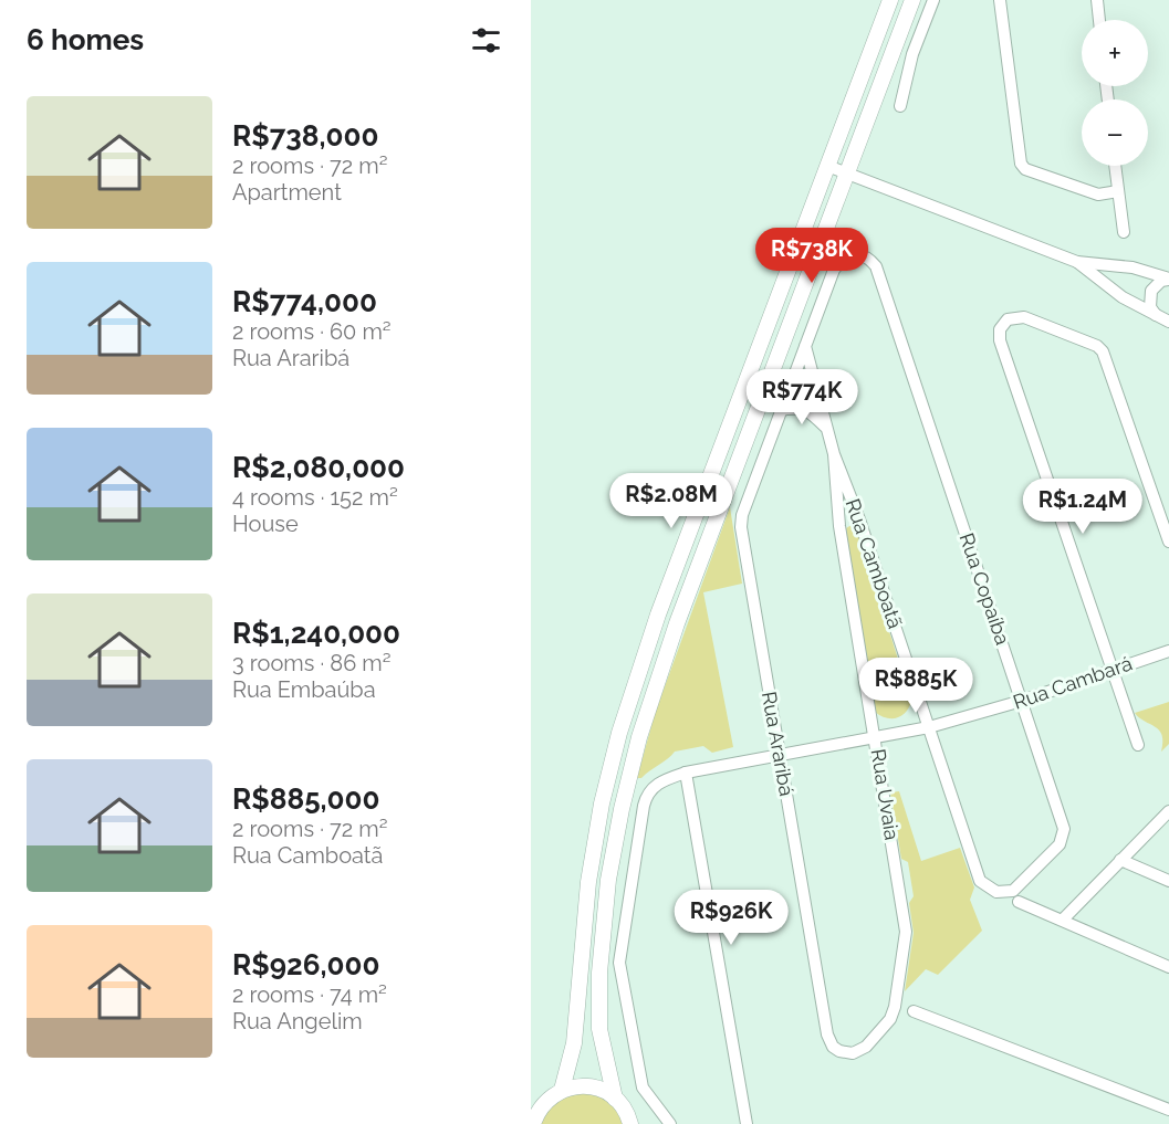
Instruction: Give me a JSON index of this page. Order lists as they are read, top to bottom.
{
  "streets": {
    "street": [
      "Rua Camboatã",
      "Rua Copaíba",
      "Rua Cambará",
      "Rua Araribá",
      "Rua Uvaia"
    ]
  },
  "crossings": [
    ["Rua Camboatã", "Rua Copaíba"],
    ["Rua Camboatã", "Rua Cambará"],
    ["Rua Camboatã", "Rua Araribá"],
    ["Rua Camboatã", "Rua Uvaia"],
    ["Rua Copaíba", "Rua Cambará"],
    ["Rua Copaíba", "Rua Araribá"],
    ["Rua Cambará", "Rua Araribá"],
    ["Rua Cambará", "Rua Uvaia"],
    ["Rua Araribá", "Rua Uvaia"]
  ],
  "page": {
    "heading": "6 homes",
    "map_buttons": ["+", "−"],
    "list": [
      {
        "name": "R$738,000",
        "note": "2 rooms · 72 m² · Apartment"
      },
      {
        "name": "R$774,000",
        "note": "2 rooms · 60 m² · Rua Araribá"
      },
      {
        "name": "R$2,080,000",
        "note": "4 rooms · 152 m² · House"
      },
      {
        "name": "R$1,240,000",
        "note": "3 rooms · 86 m² · Rua Embaúba"
      },
      {
        "name": "R$885,000",
        "note": "2 rooms · 72 m² · Rua Camboatã"
      },
      {
        "name": "R$926,000",
        "note": "2 rooms · 74 m² · Rua Angelim"
      }
    ],
    "price": [
      "R$738K",
      "R$774K",
      "R$2.08M",
      "R$1.24M",
      "R$885K",
      "R$926K"
    ]
  }
}
